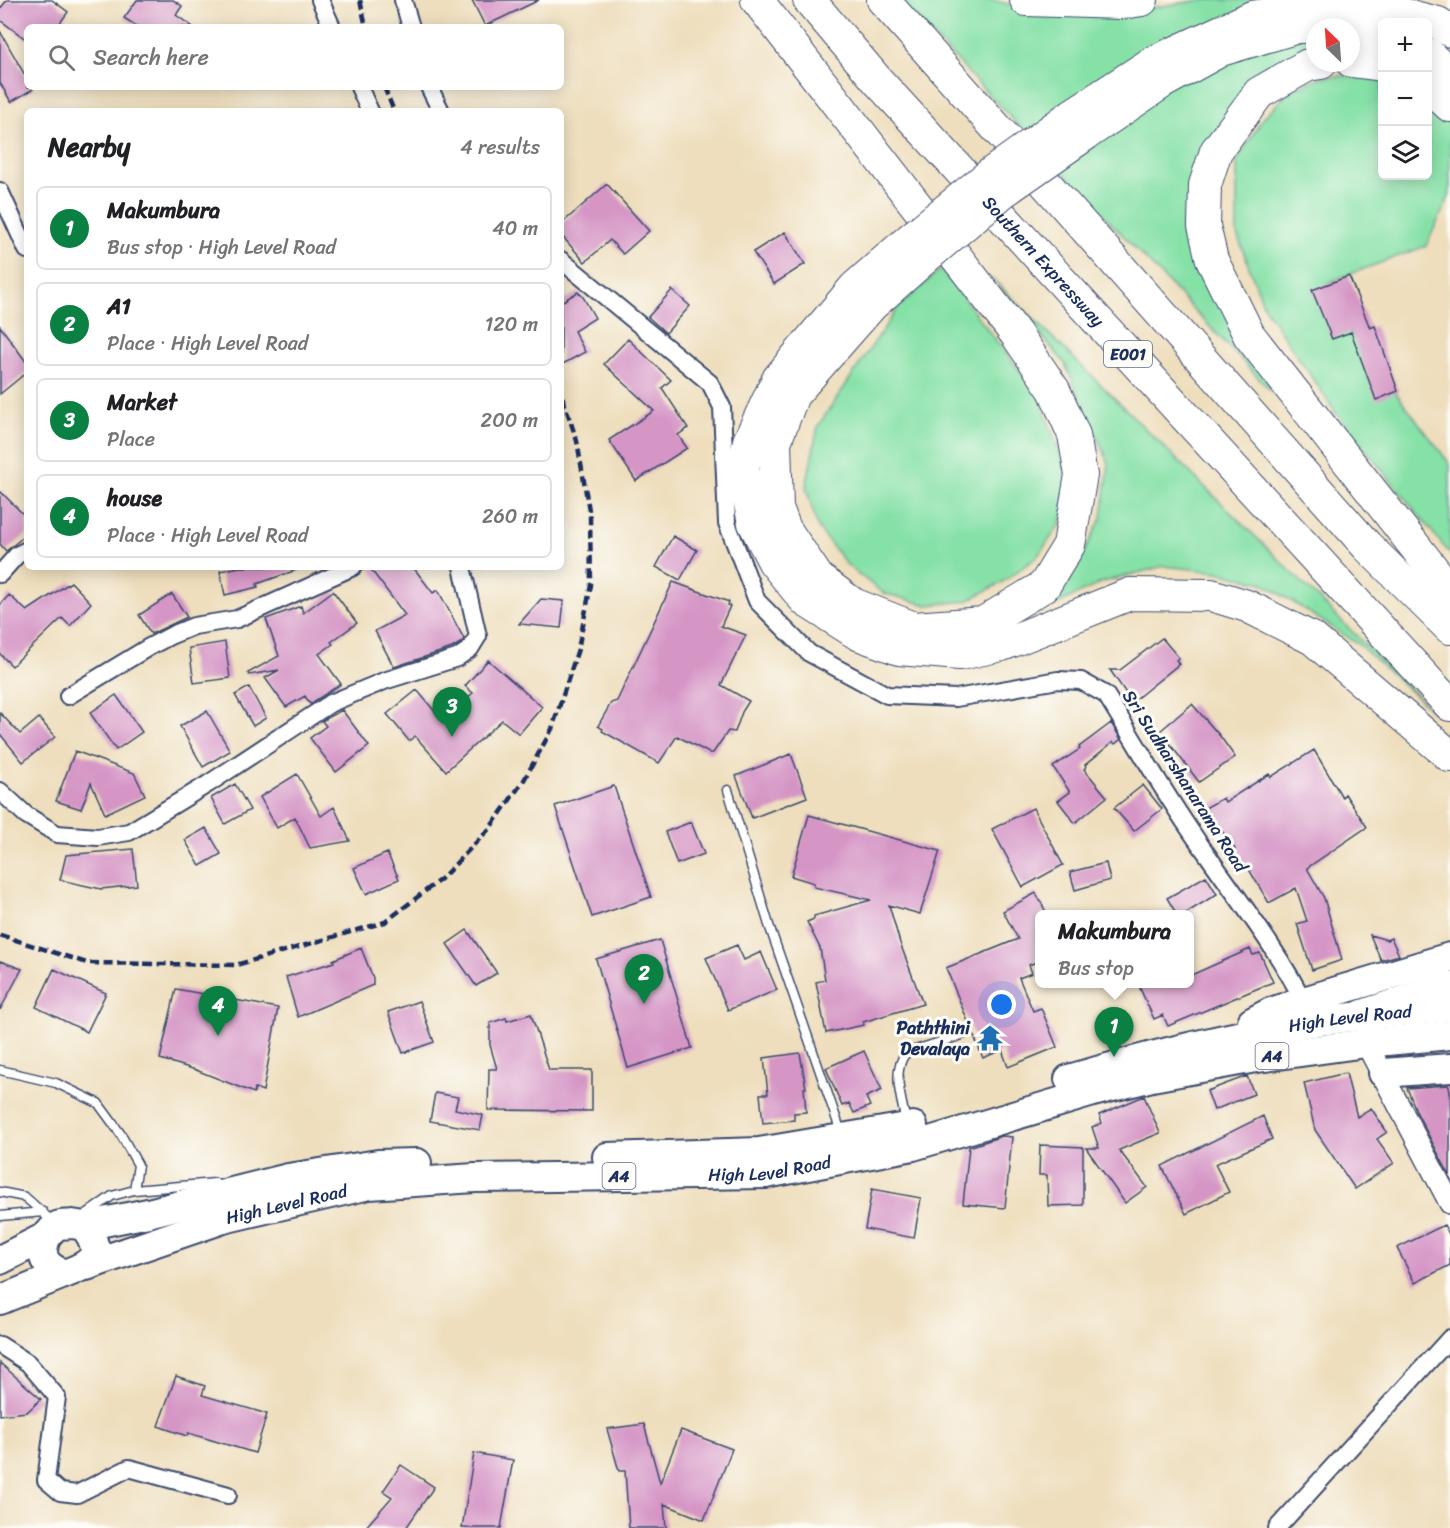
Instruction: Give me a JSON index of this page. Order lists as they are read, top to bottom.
{
  "streets": {
    "highway": [
      "Southern Expressway",
      "E001",
      "High Level Road",
      "A4"
    ],
    "street": ["Sri Sudharshanarama Road"]
  },
  "crossings": [
    ["Sri Sudharshanarama Road", "High Level Road"]
  ],
  "places": {
    "temple": ["Paththini Devalaya"]
  },
  "north": "top left",
  "page": {
    "map_buttons": ["+", "−"],
    "search": "Search here",
    "heading": ["Nearby", "4 results"],
    "list": [
      {
        "mark": "1",
        "name": "Makumbura",
        "note": "Bus stop · High Level Road",
        "value": "40 m"
      },
      {
        "mark": "2",
        "name": "A1",
        "note": "Place · High Level Road",
        "value": "120 m"
      },
      {
        "mark": "3",
        "name": "Market",
        "note": "Place",
        "value": "200 m"
      },
      {
        "mark": "4",
        "name": "house",
        "note": "Place · High Level Road",
        "value": "260 m"
      }
    ],
    "pins": [
      "3",
      "2",
      "4",
      "1"
    ],
    "popup": ["Makumbura", "Bus stop"]
  }
}
